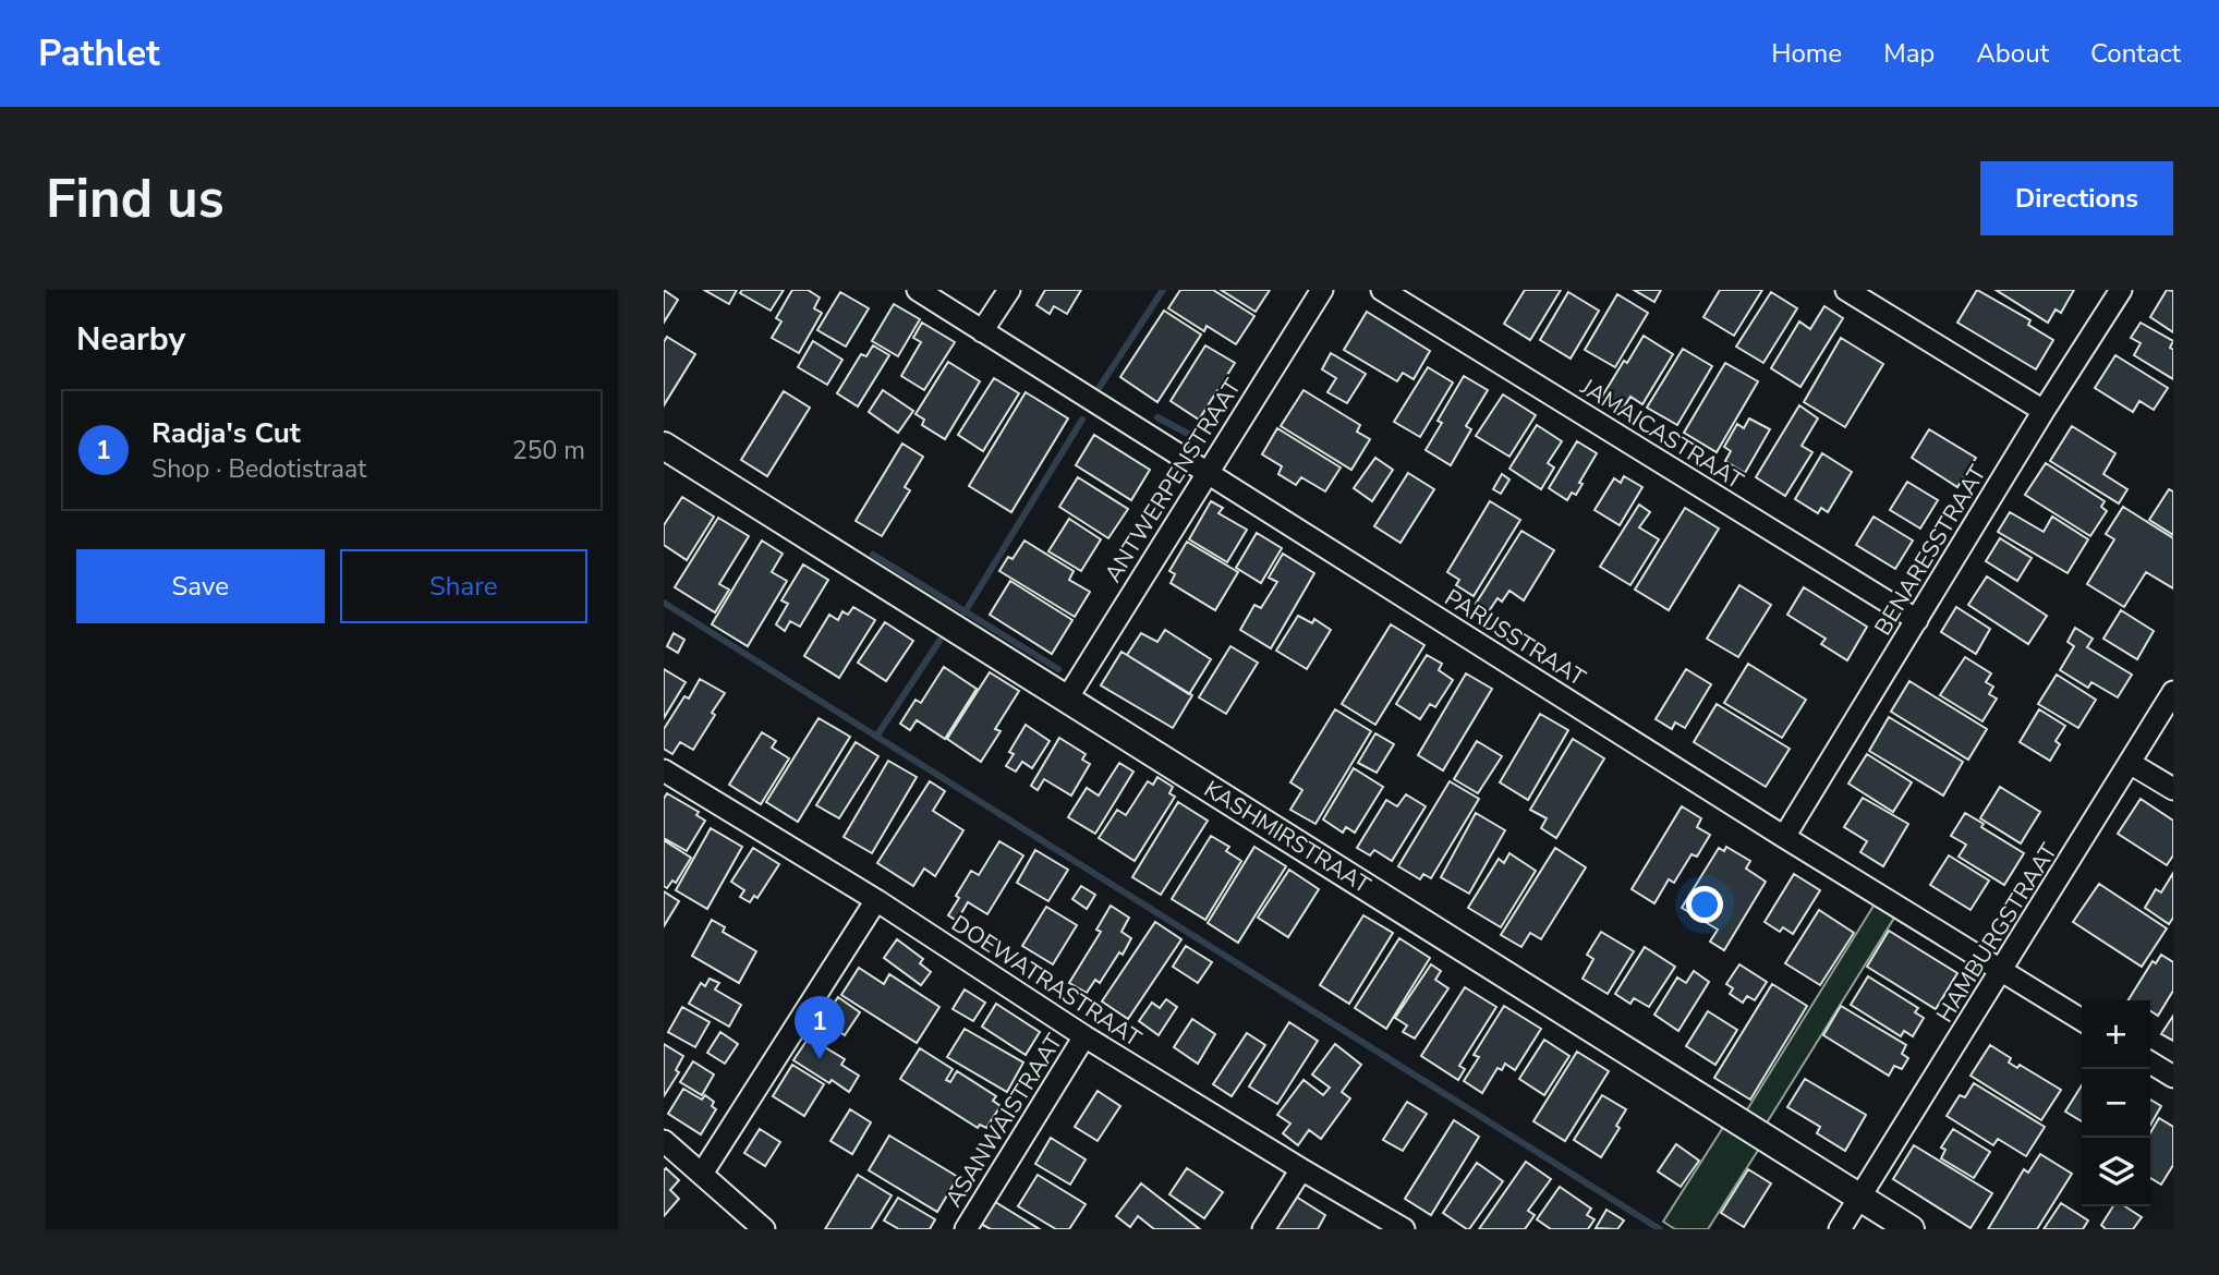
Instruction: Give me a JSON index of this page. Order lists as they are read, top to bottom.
{
  "streets": {
    "street": [
      "JAMAICASTRAAT",
      "ANTWERPENSTRAAT",
      "BENARESSTRAAT",
      "PARIJSSTRAAT",
      "KASHMIRSTRAAT",
      "HAMBURGSTRAAT",
      "DOEWATRASTRAAT",
      "ASANWAISTRAAT"
    ]
  },
  "crossings": [
    ["JAMAICASTRAAT", "BENARESSTRAAT"],
    ["ANTWERPENSTRAAT", "PARIJSSTRAAT"],
    ["ANTWERPENSTRAAT", "KASHMIRSTRAAT"],
    ["BENARESSTRAAT", "PARIJSSTRAAT"],
    ["PARIJSSTRAAT", "HAMBURGSTRAAT"],
    ["KASHMIRSTRAAT", "HAMBURGSTRAAT"],
    ["DOEWATRASTRAAT", "ASANWAISTRAAT"]
  ],
  "page": {
    "header": "Pathlet",
    "nav": [
      "Home",
      "Map",
      "About",
      "Contact"
    ],
    "buttons": [
      "Directions",
      ["Save", "Share"]
    ],
    "title": "Find us",
    "heading": "Nearby",
    "list": [
      {
        "mark": "1",
        "name": "Radja's Cut",
        "note": "Shop · Bedotistraat",
        "value": "250 m"
      }
    ],
    "pins": "1",
    "map_buttons": ["+", "−"]
  }
}
